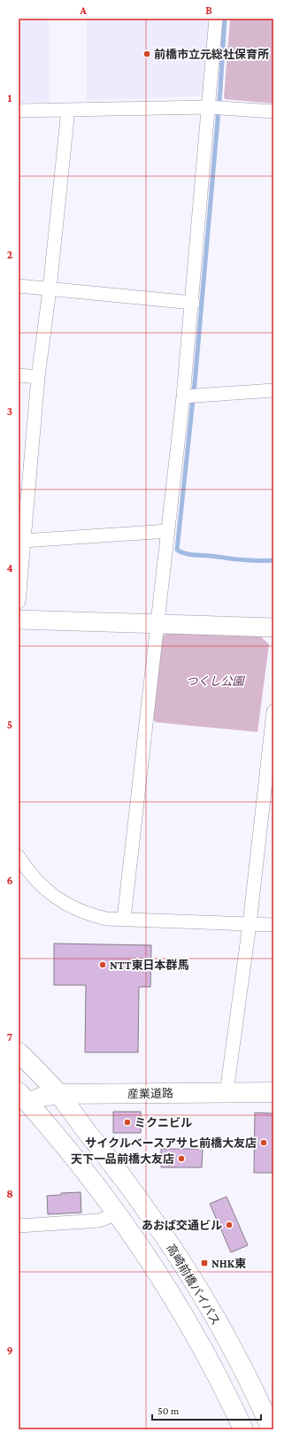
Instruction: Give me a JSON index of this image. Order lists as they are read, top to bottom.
{
  "streets": {
    "main road": ["産業道路", "高崎前橋バイパス"]
  },
  "crossings": [
    ["産業道路", "高崎前橋バイパス"]
  ],
  "parks": ["つくし公園"],
  "places": {
    "other": [
      "前橋市立元総社保育所",
      "NTT東日本群馬",
      "ミクニビル",
      "サイクルベースアサヒ前橋大友店",
      "天下一品前橋大友店",
      "あおば交通ビル"
    ],
    "transit": ["NHK東"]
  },
  "scale_bar": "50 m",
  "grid": {
    "columns": ["A", "B"],
    "rows": [
      "1",
      "2",
      "3",
      "4",
      "5",
      "6",
      "7",
      "8",
      "9"
    ]
  }
}
